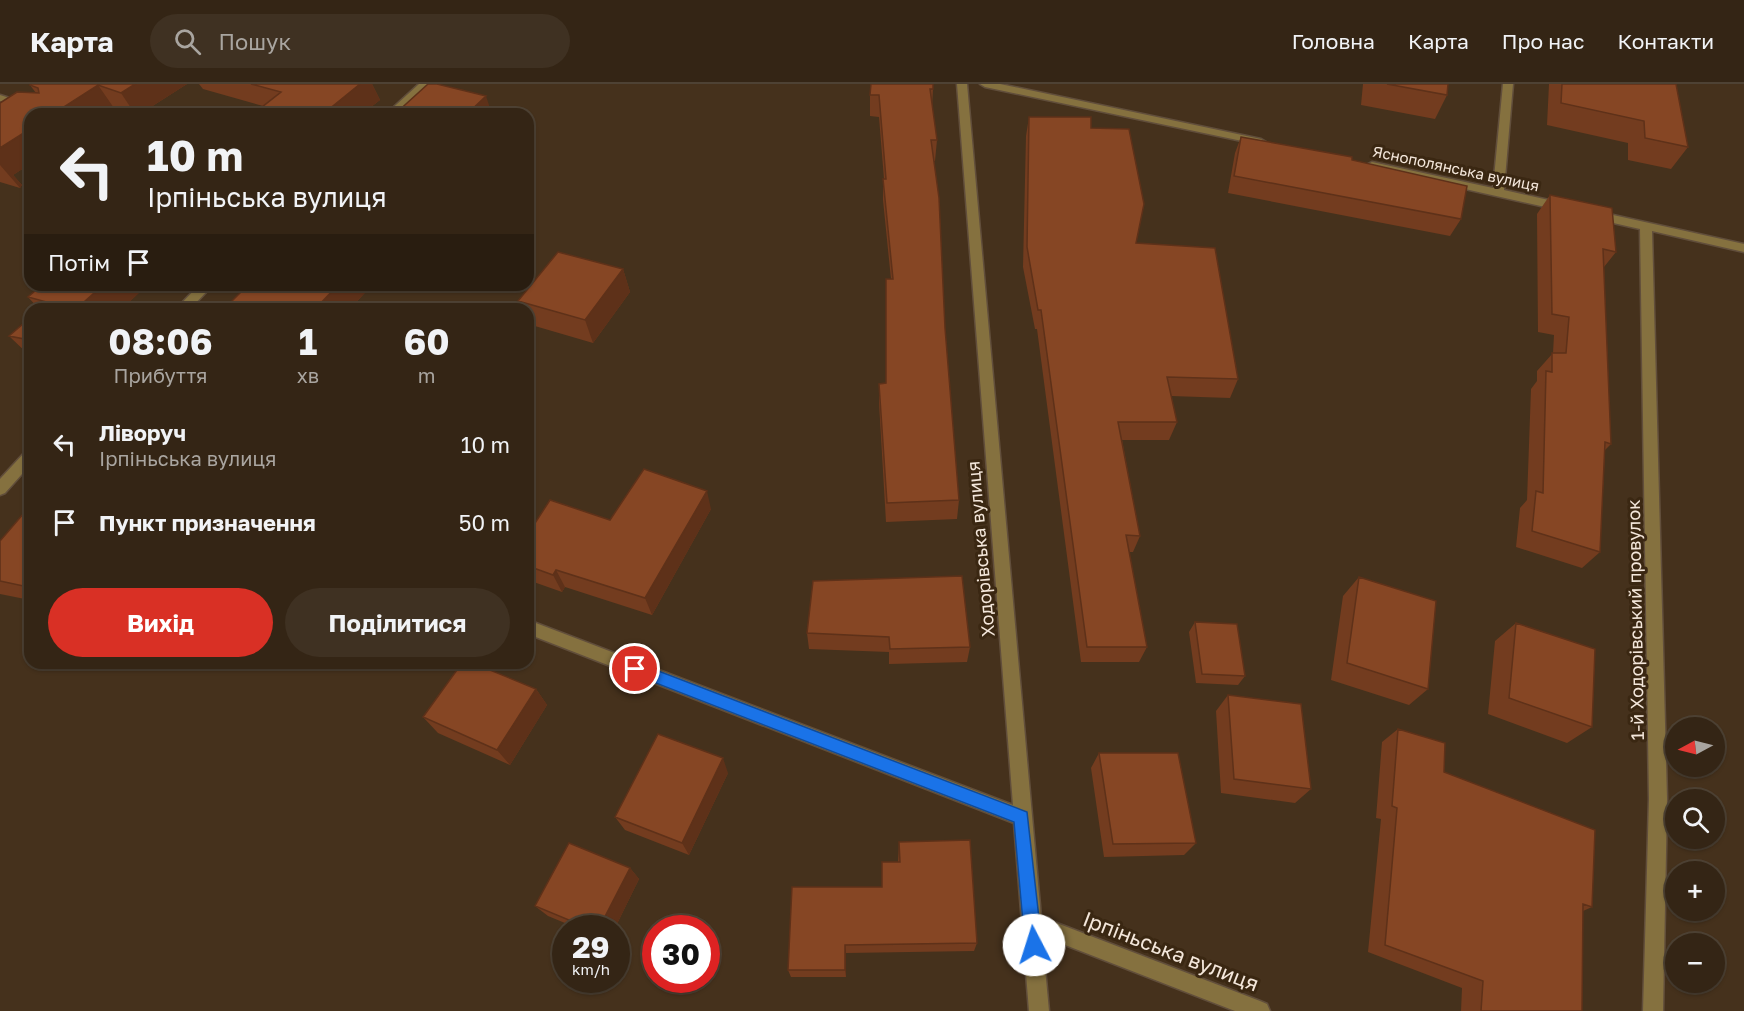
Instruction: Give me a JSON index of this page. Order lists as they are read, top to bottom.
{
  "streets": {
    "street": [
      "Яснополянська вулиця",
      "Ходорівська вулиця",
      "1-й Ходорівський провулок",
      "Ірпіньська вулиця"
    ]
  },
  "crossings": [
    ["Яснополянська вулиця", "1-й Ходорівський провулок"],
    ["Ходорівська вулиця", "Ірпіньська вулиця"]
  ],
  "north": "left",
  "page": {
    "header": "Карта",
    "search": "Пошук",
    "nav": [
      "Головна",
      "Карта",
      "Про нас",
      "Контакти"
    ],
    "turn": ["10 m", "Ірпіньська вулиця"],
    "then": "Потім",
    "eta": [
      "08:06",
      "Прибуття",
      "1",
      "хв",
      "60",
      "m"
    ],
    "list": [
      {
        "name": "Ліворуч",
        "note": "Ірпіньська вулиця",
        "value": "10 m"
      },
      {
        "name": "Пункт призначення",
        "value": "50 m"
      }
    ],
    "buttons": ["Вихід", "Поділитися"],
    "map_buttons": ["+", "−"],
    "speed": "29 km/h",
    "limit": "30"
  }
}
